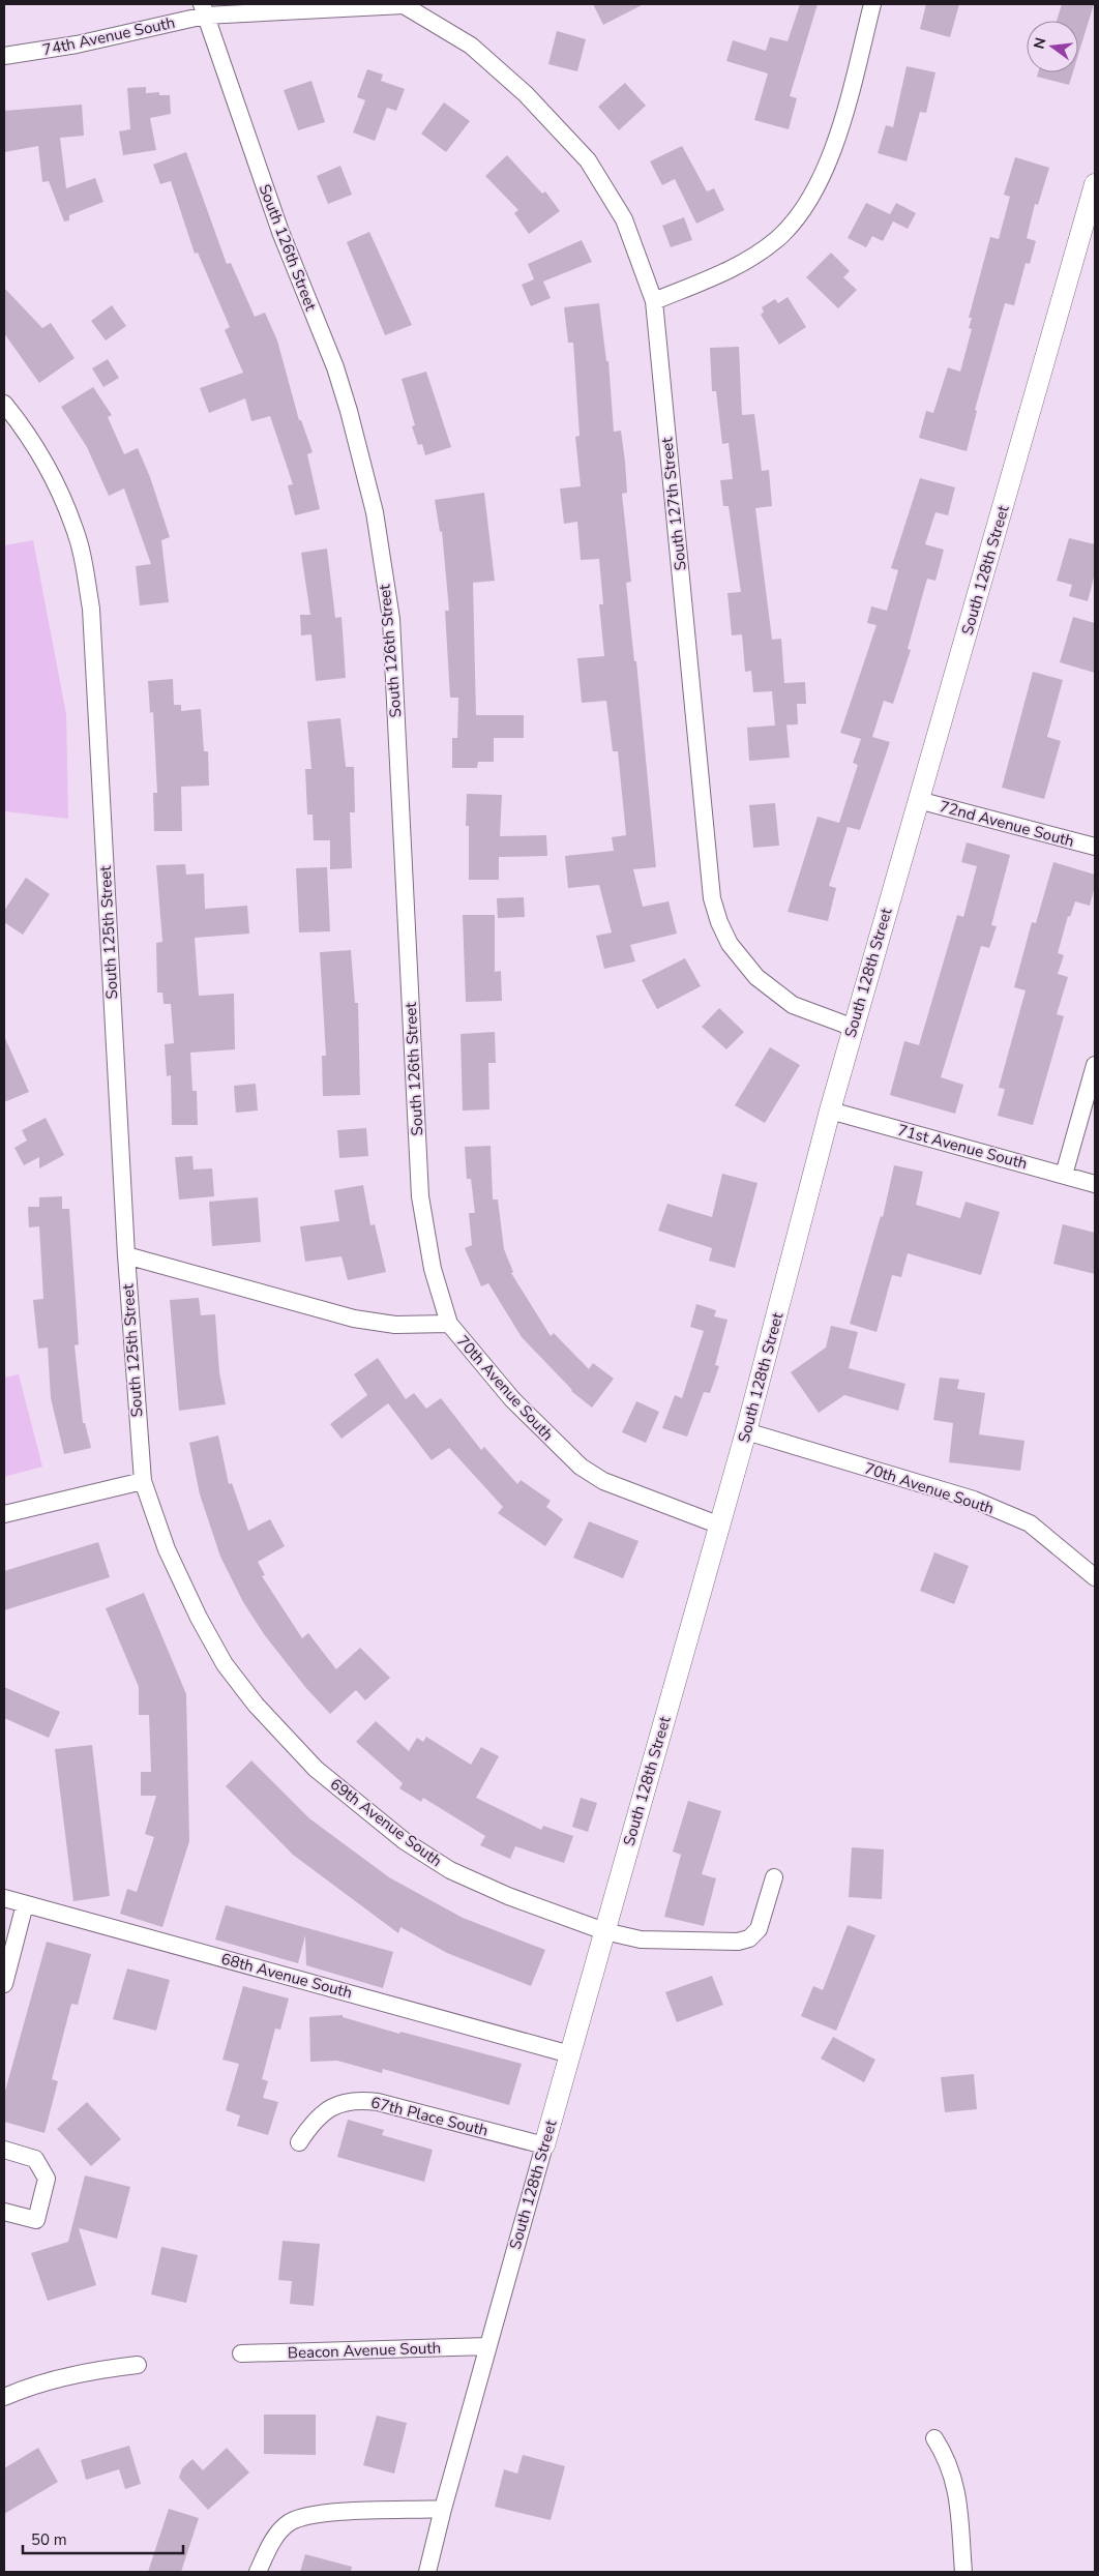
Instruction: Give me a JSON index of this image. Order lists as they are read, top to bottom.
{
  "streets": {
    "street": [
      "74th Avenue South",
      "South 126th Street",
      "South 127th Street",
      "South 128th Street",
      "72nd Avenue South",
      "South 125th Street",
      "71st Avenue South",
      "70th Avenue South",
      "69th Avenue South",
      "68th Avenue South",
      "67th Place South",
      "Beacon Avenue South"
    ]
  },
  "crossings": [
    ["74th Avenue South", "South 126th Street"],
    ["74th Avenue South", "South 127th Street"],
    ["South 126th Street", "70th Avenue South"],
    ["South 127th Street", "South 128th Street"],
    ["South 128th Street", "72nd Avenue South"],
    ["South 128th Street", "71st Avenue South"],
    ["South 128th Street", "70th Avenue South"],
    ["South 128th Street", "69th Avenue South"],
    ["South 128th Street", "68th Avenue South"],
    ["South 128th Street", "67th Place South"],
    ["South 128th Street", "Beacon Avenue South"],
    ["South 125th Street", "70th Avenue South"],
    ["South 125th Street", "69th Avenue South"]
  ],
  "scale_bar": "50 m",
  "north": "left"
}
